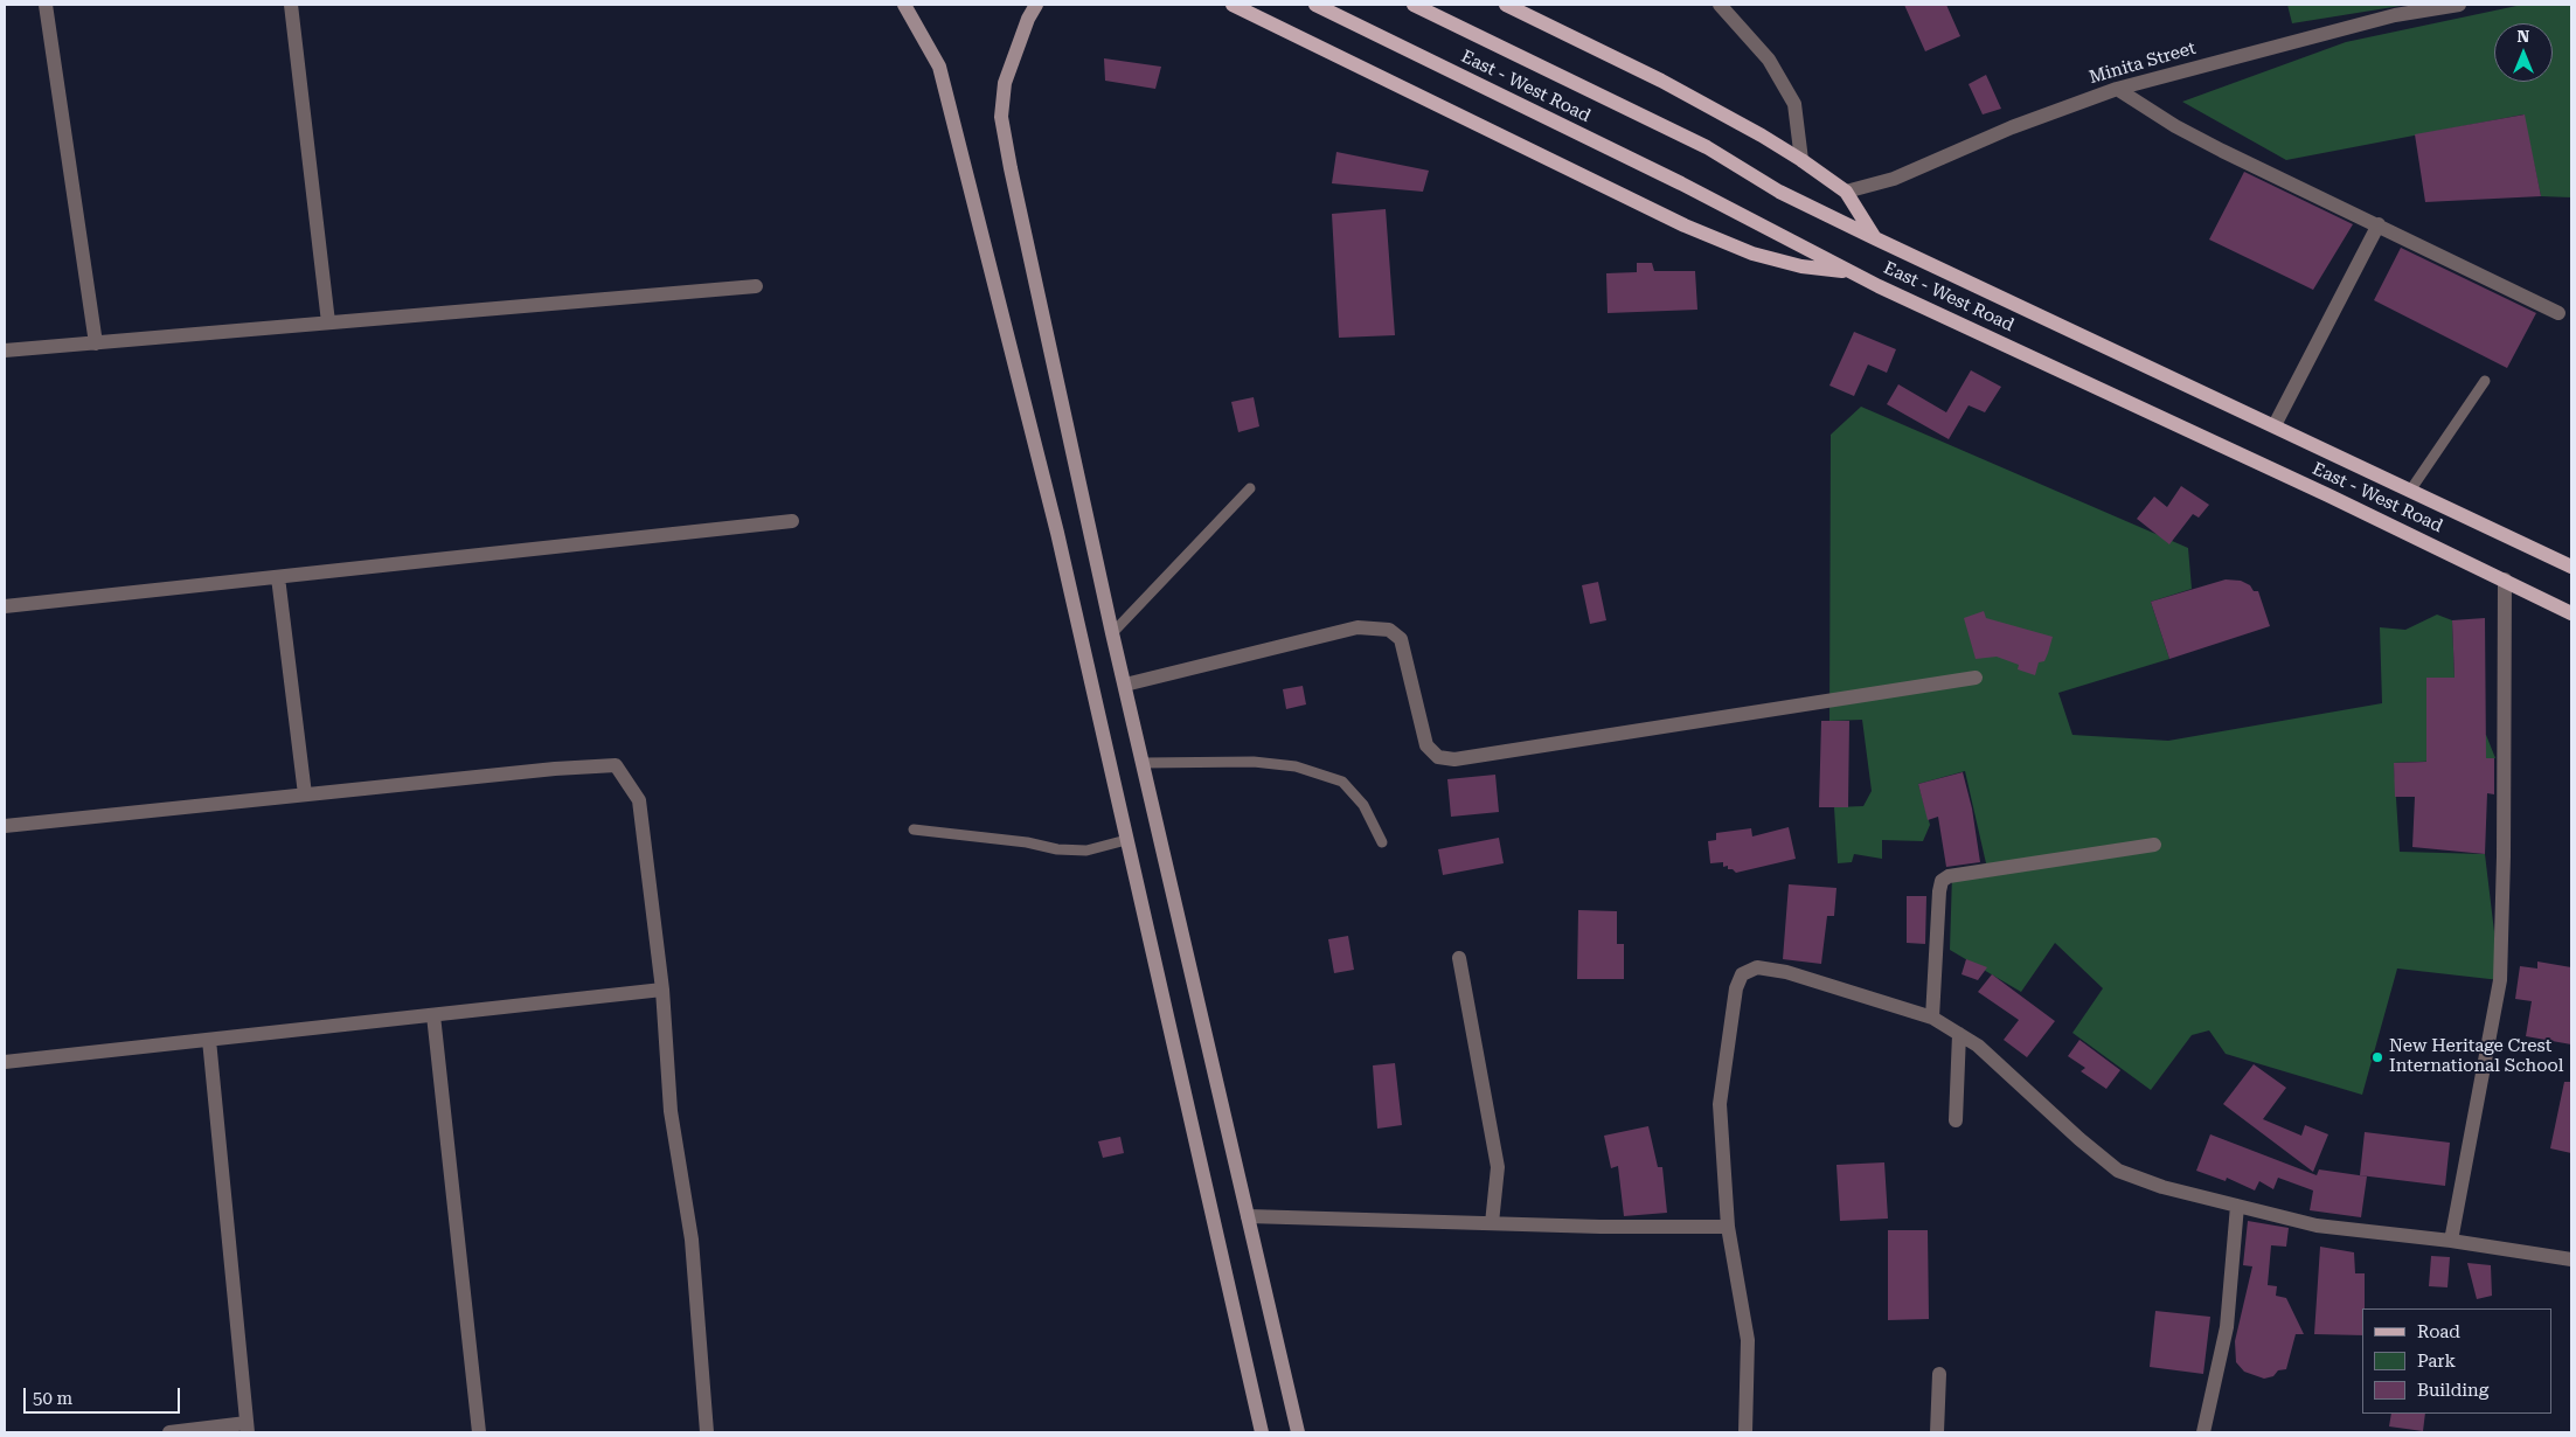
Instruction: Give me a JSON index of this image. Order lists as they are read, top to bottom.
{
  "streets": {
    "main road": ["East - West Road"],
    "street": ["Minita Street"]
  },
  "places": ["New Heritage Crest International School"],
  "legend": ["Road", "Park", "Building"],
  "scale_bar": "50 m",
  "north": "top"
}
